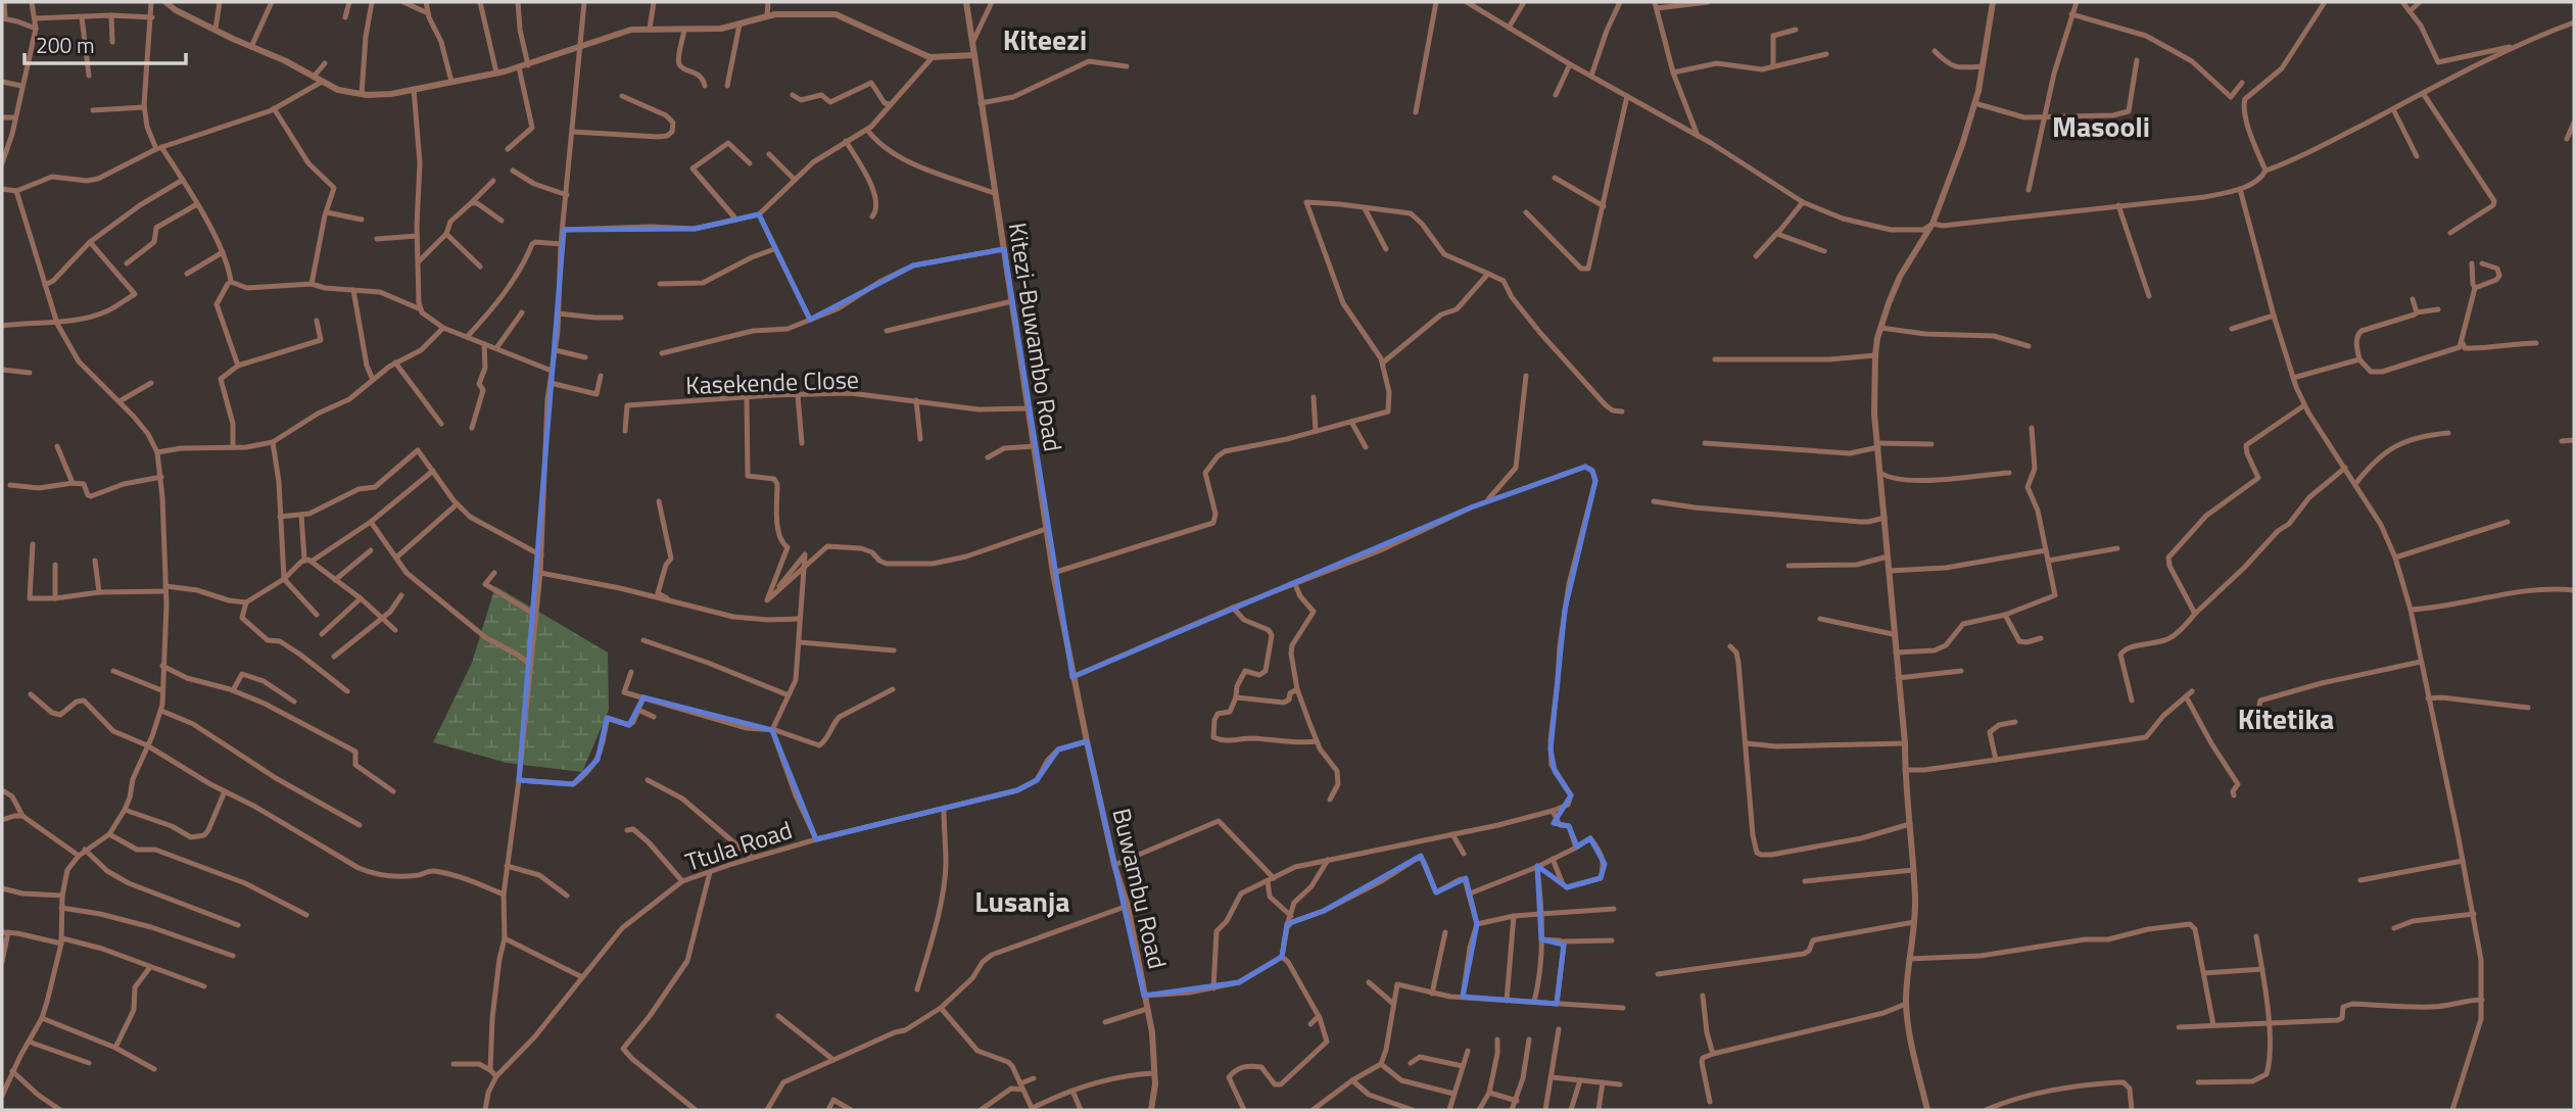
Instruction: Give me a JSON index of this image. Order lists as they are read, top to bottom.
{
  "streets": {
    "street": [
      "Kitezi-Buwambo Road",
      "Kasekende Close",
      "Ttula Road",
      "Buwambu Road"
    ]
  },
  "crossings": [
    ["Kitezi-Buwambo Road", "Kasekende Close"],
    ["Kitezi-Buwambo Road", "Buwambu Road"],
    ["Ttula Road", "Buwambu Road"]
  ],
  "districts": [
    "Kiteezi",
    "Masooli",
    "Kitetika",
    "Lusanja"
  ],
  "scale_bar": "200 m"
}
